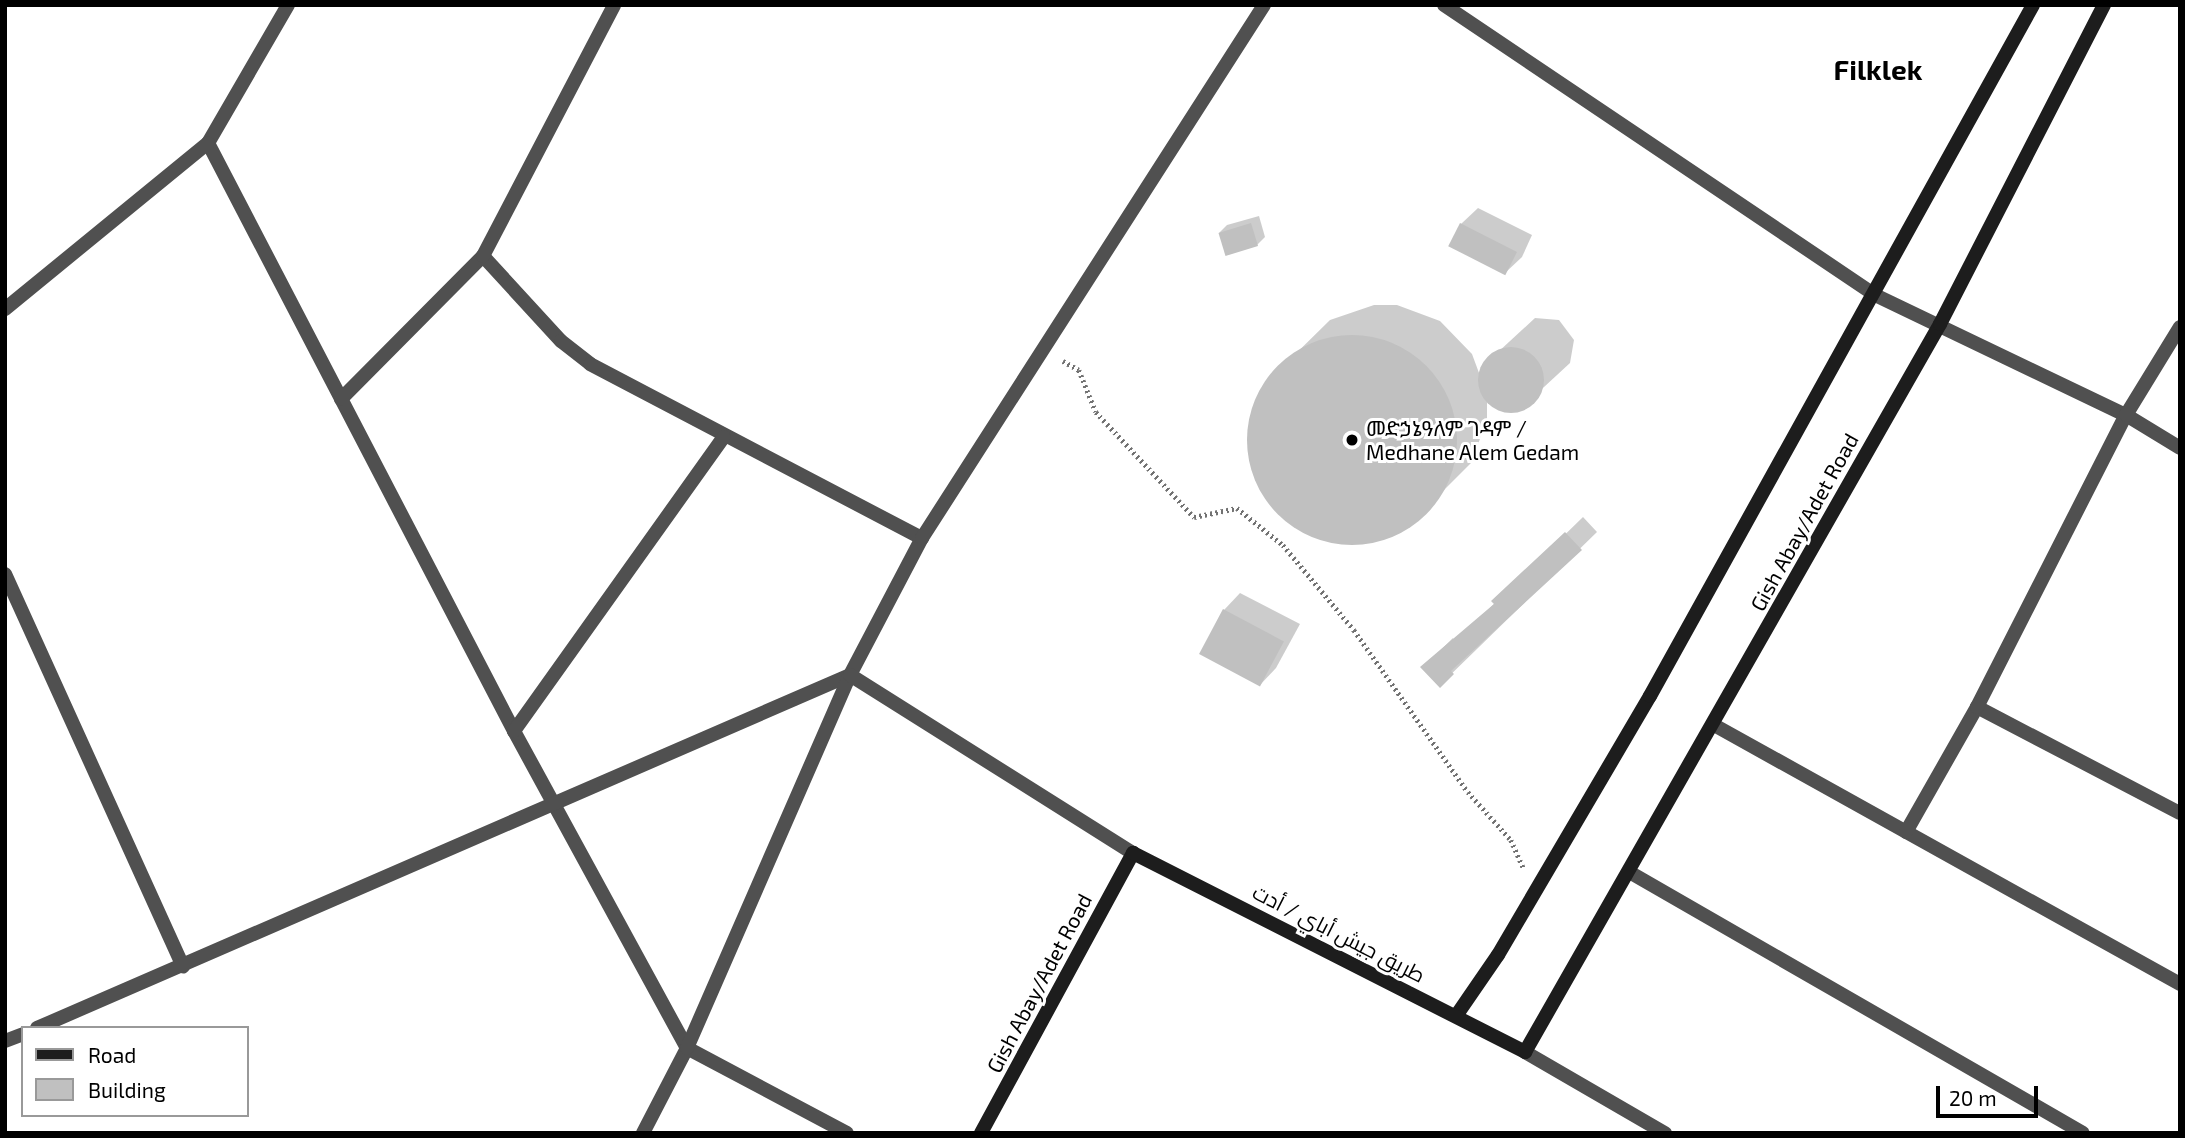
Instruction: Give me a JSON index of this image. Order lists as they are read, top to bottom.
{
  "streets": {
    "main road": ["Gish Abay/Adet Road", "طريق جيش أباي / أدت"]
  },
  "crossings": [
    ["Gish Abay/Adet Road", "طريق جيش أباي / أدت"]
  ],
  "districts": ["Filklek"],
  "places": ["መድኃኔዓለም ገዳም / Medhane Alem Gedam"],
  "legend": ["Road", "Building"],
  "scale_bar": "20 m"
}
